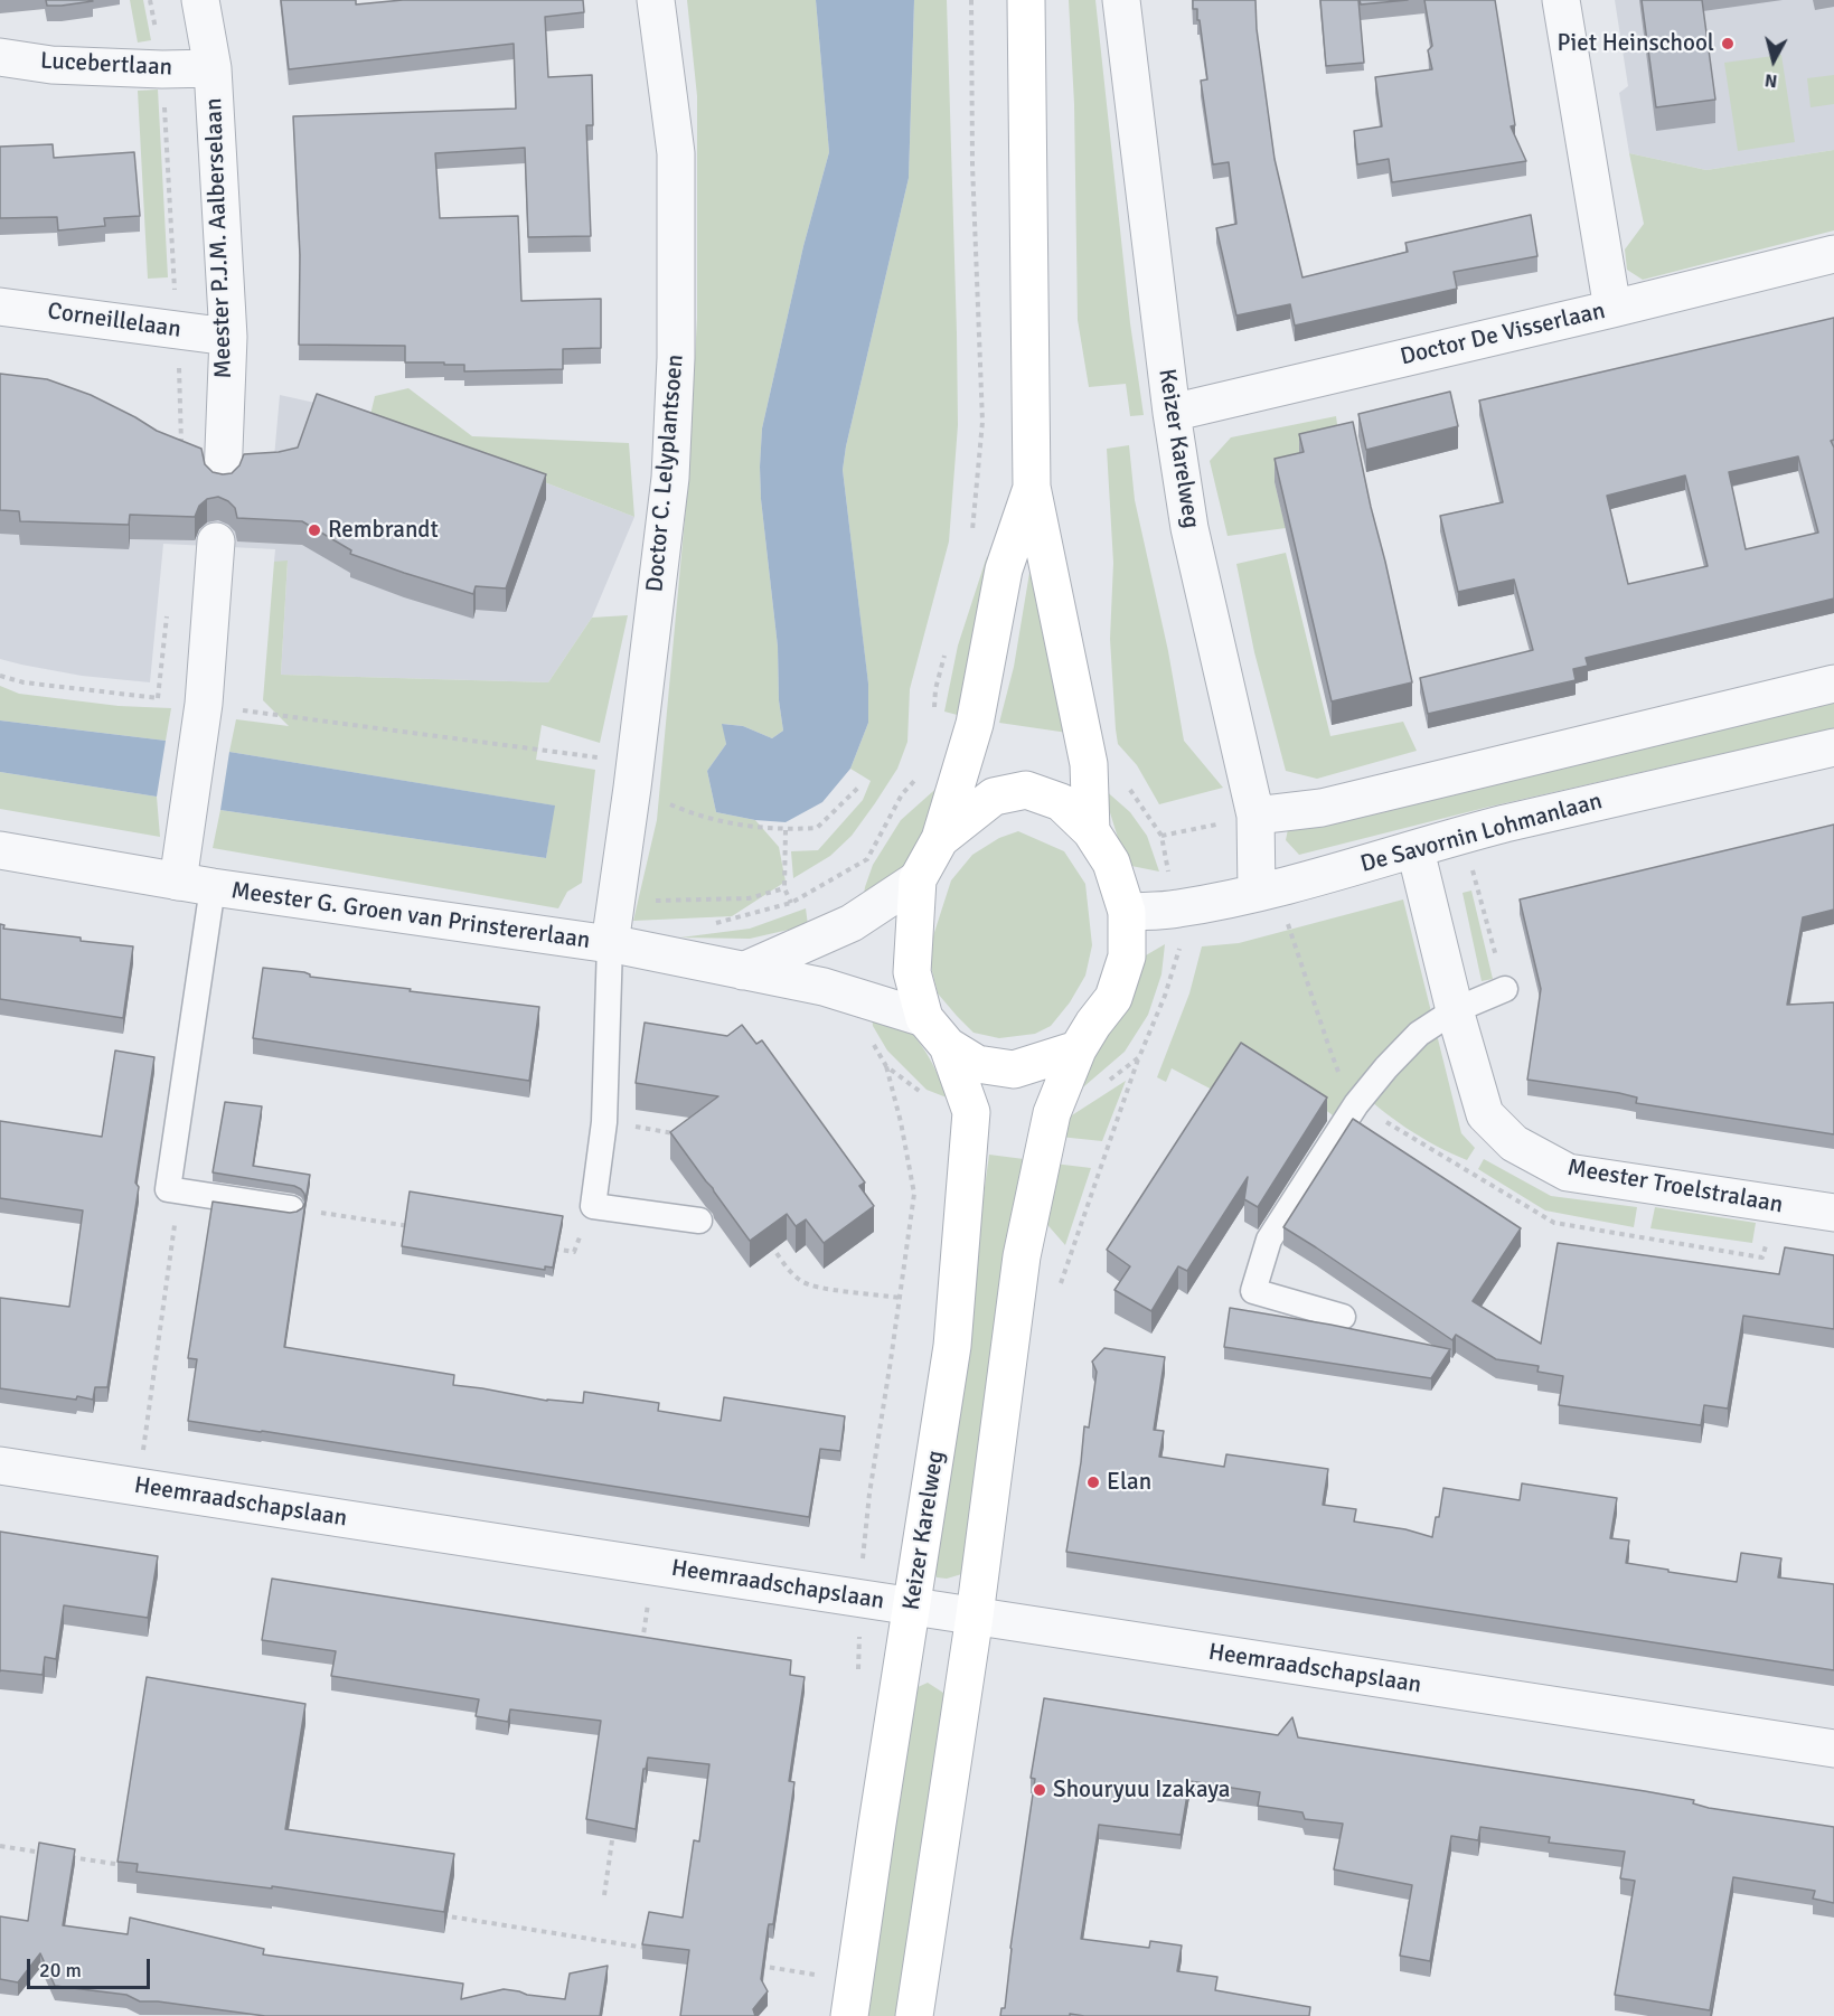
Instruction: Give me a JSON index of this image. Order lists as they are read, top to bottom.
{
  "streets": {
    "main road": ["Keizer Karelweg"],
    "street": [
      "Lucebertlaan",
      "Meester P.J.M. Aalberselaan",
      "Corneillelaan",
      "Doctor De Visserlaan",
      "Doctor C. Lelyplantsoen",
      "De Savornin Lohmanlaan",
      "Meester G. Groen van Prinstererlaan",
      "Meester Troelstralaan",
      "Heemraadschapslaan"
    ]
  },
  "crossings": [
    ["Lucebertlaan", "Meester P.J.M. Aalberselaan"],
    ["Meester P.J.M. Aalberselaan", "Corneillelaan"],
    ["Doctor De Visserlaan", "Keizer Karelweg"],
    ["Keizer Karelweg", "De Savornin Lohmanlaan"],
    ["Keizer Karelweg", "Heemraadschapslaan"],
    ["Doctor C. Lelyplantsoen", "Meester G. Groen van Prinstererlaan"],
    ["De Savornin Lohmanlaan", "Meester Troelstralaan"]
  ],
  "places": [
    "Piet Heinschool",
    "Rembrandt",
    "Elan",
    "Shouryuu Izakaya"
  ],
  "scale_bar": "20 m",
  "north": "bottom"
}
